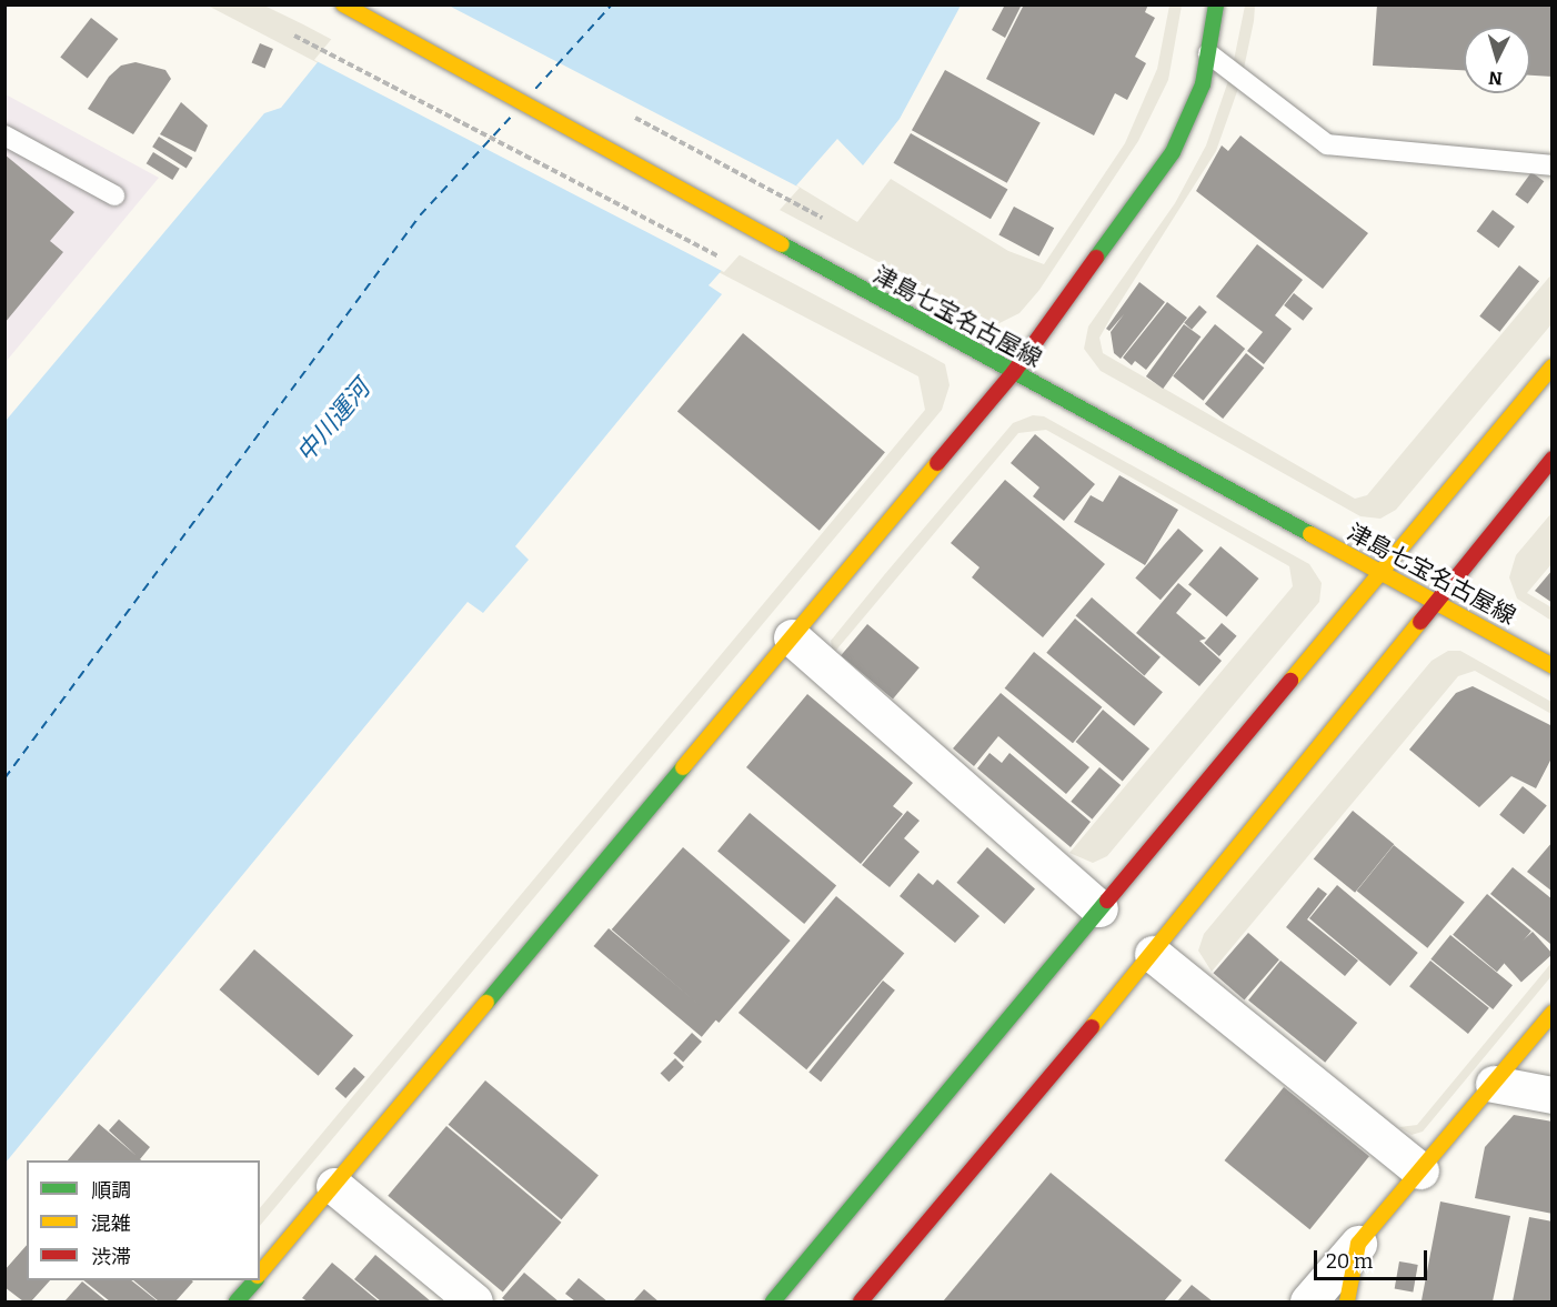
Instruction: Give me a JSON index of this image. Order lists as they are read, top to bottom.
{
  "streets": {
    "street": ["津島七宝名古屋線"]
  },
  "water": ["中川運河"],
  "legend": ["順調", "混雑", "渋滞"],
  "scale_bar": "20 m",
  "north": "bottom"
}
